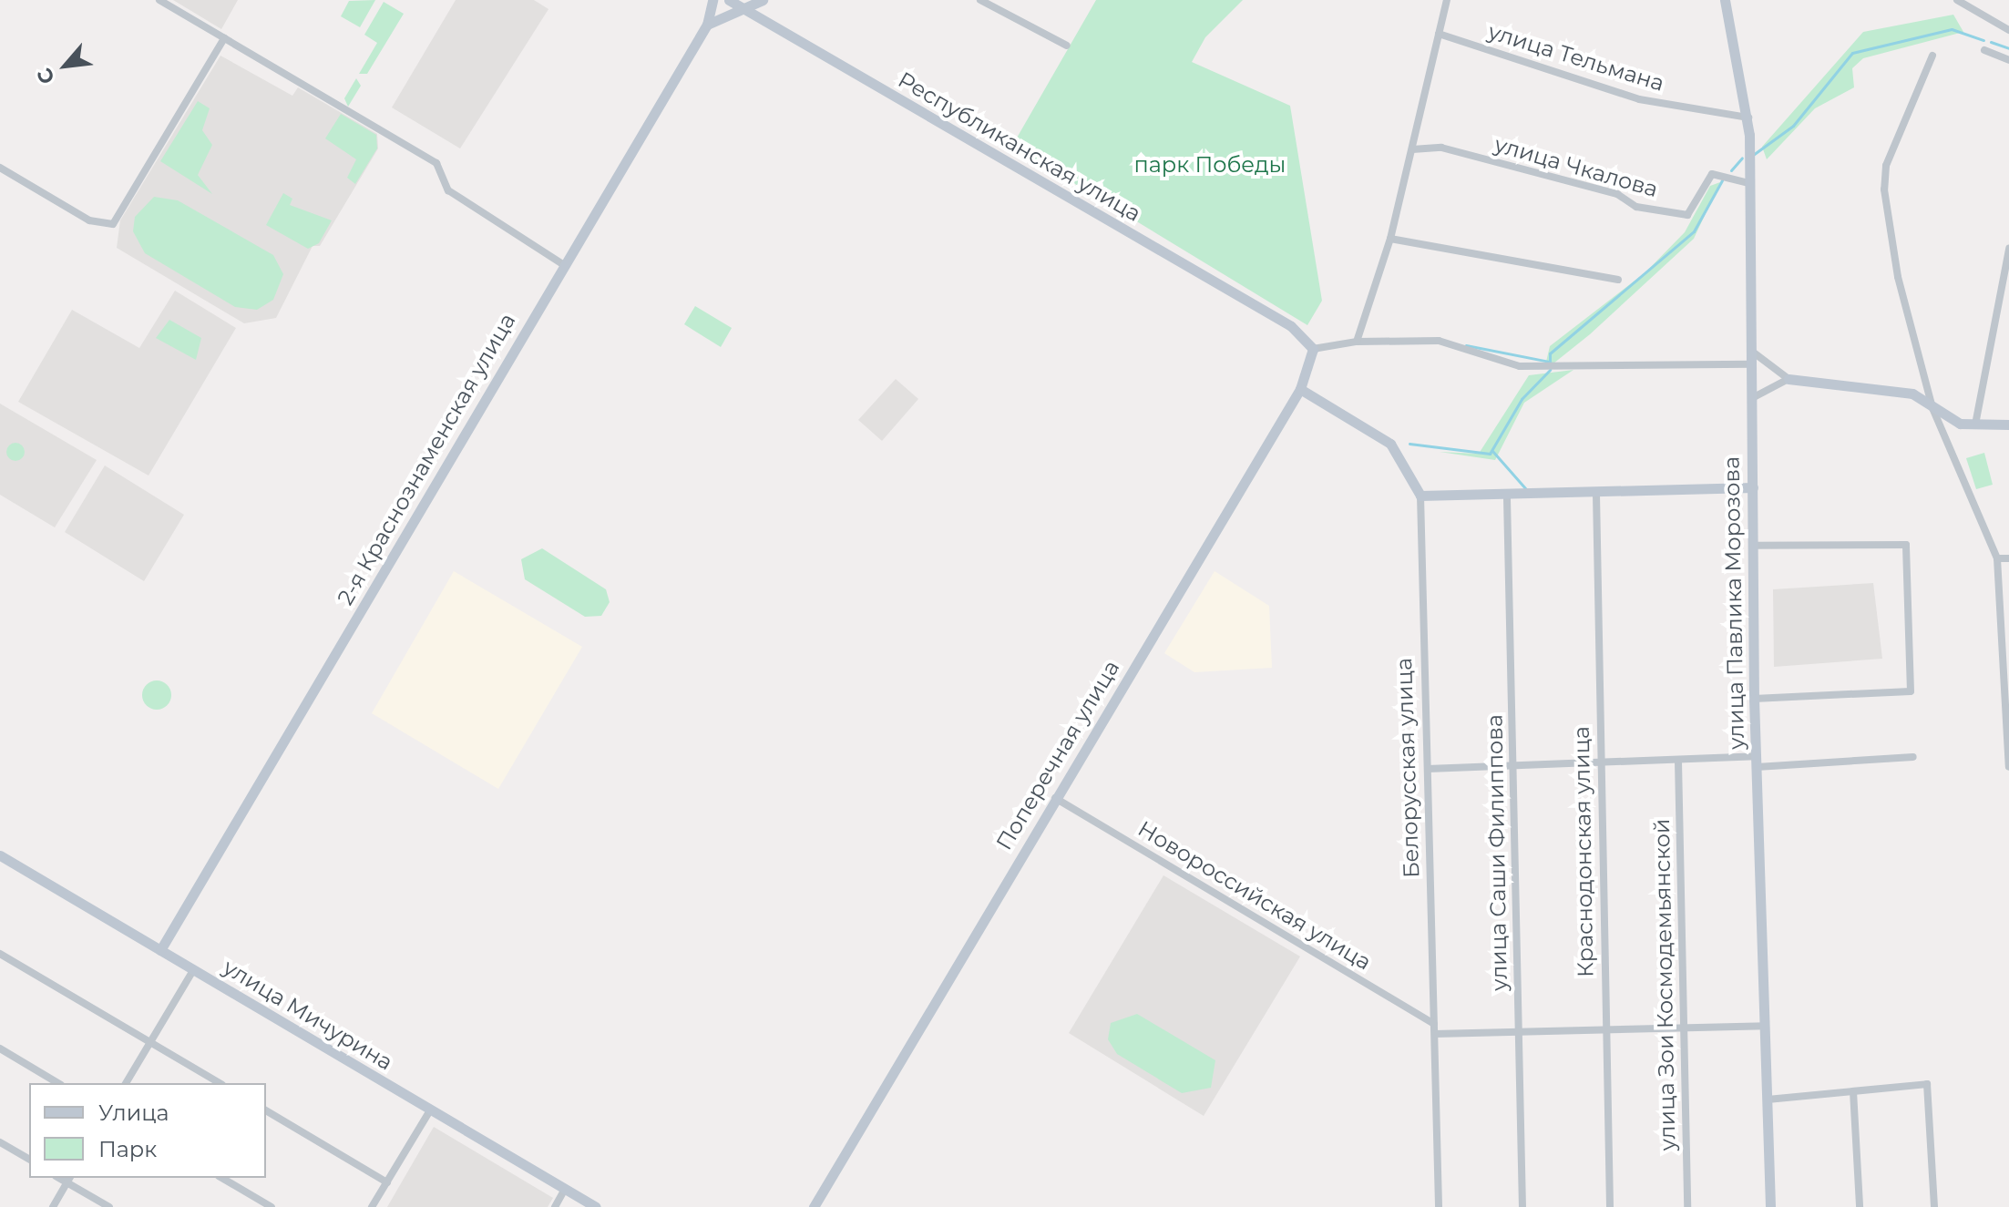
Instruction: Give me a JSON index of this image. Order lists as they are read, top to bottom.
{
  "streets": {
    "street": [
      "улица Тельмана",
      "Республиканская улица",
      "улица Чкалова",
      "2-я Краснознаменская улица",
      "улица Павлика Морозова",
      "Поперечная улица",
      "Белорусская улица",
      "Краснодонская улица",
      "улица Саши Филиппова",
      "Новороссийская улица",
      "улица Зои Космодемьянской",
      "улица Мичурина"
    ]
  },
  "crossings": [
    ["улица Тельмана", "улица Павлика Морозова"],
    ["Республиканская улица", "Поперечная улица"],
    ["улица Чкалова", "улица Павлика Морозова"],
    ["2-я Краснознаменская улица", "улица Мичурина"],
    ["Поперечная улица", "Белорусская улица"],
    ["Поперечная улица", "Новороссийская улица"],
    ["Белорусская улица", "Новороссийская улица"]
  ],
  "parks": ["парк Победы"],
  "legend": ["Улица", "Парк"],
  "north": "bottom left"
}
